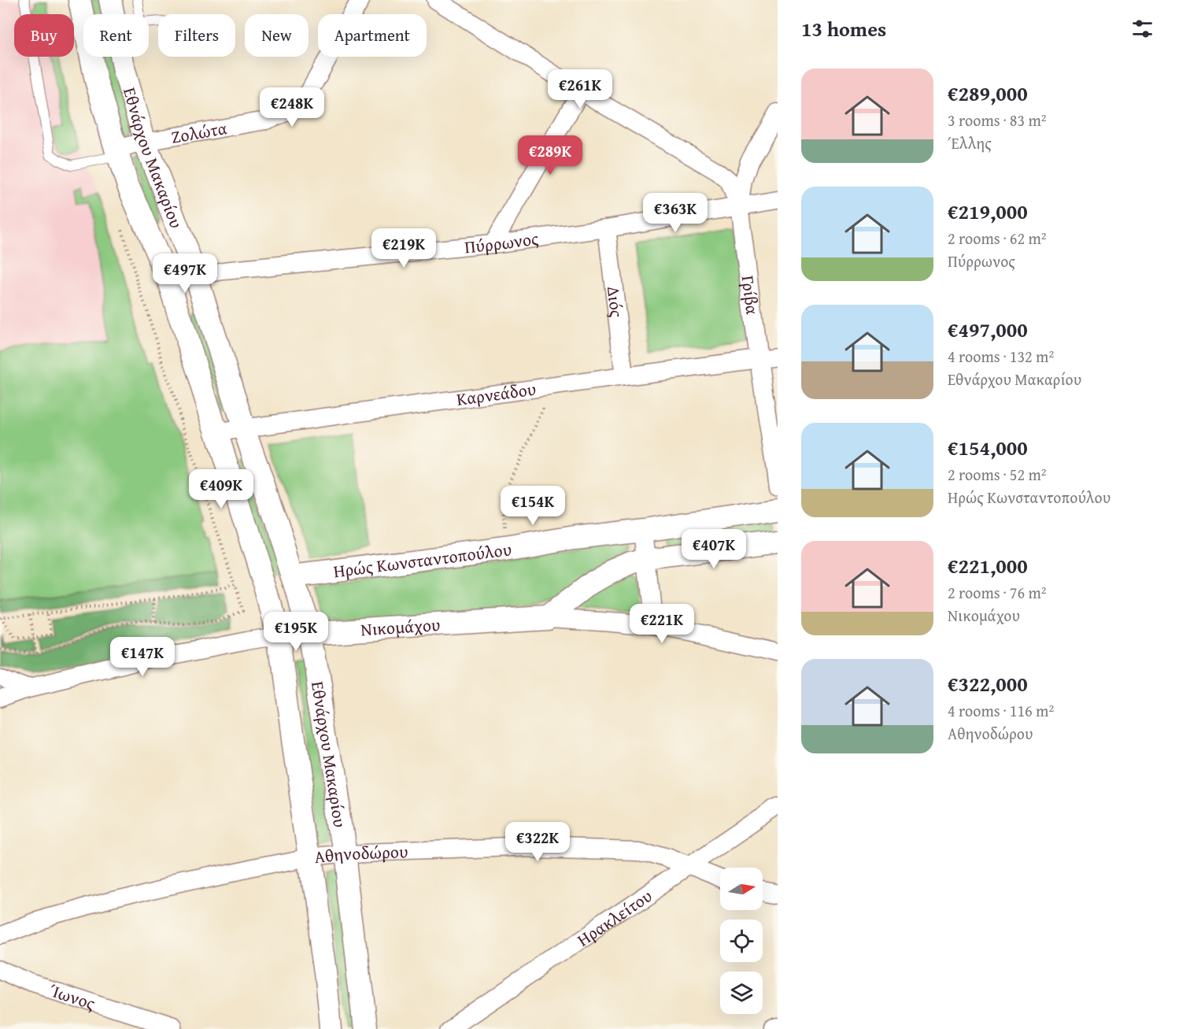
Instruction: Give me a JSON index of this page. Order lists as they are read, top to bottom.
{
  "streets": {
    "street": [
      "Ζολώτα",
      "Εθνάρχου Μακαρίου",
      "Πύρρωνος",
      "Γρίβα",
      "Διός",
      "Καρνεάδου",
      "Ηρώς Κωνσταντοπούλου",
      "Νικομάχου",
      "Αθηνοδώρου",
      "Ηρακλείτου",
      "Ίωνος"
    ]
  },
  "crossings": [
    ["Ζολώτα", "Εθνάρχου Μακαρίου"],
    ["Εθνάρχου Μακαρίου", "Πύρρωνος"],
    ["Εθνάρχου Μακαρίου", "Καρνεάδου"],
    ["Εθνάρχου Μακαρίου", "Ηρώς Κωνσταντοπούλου"],
    ["Εθνάρχου Μακαρίου", "Νικομάχου"],
    ["Εθνάρχου Μακαρίου", "Αθηνοδώρου"],
    ["Πύρρωνος", "Γρίβα"],
    ["Πύρρωνος", "Διός"],
    ["Γρίβα", "Καρνεάδου"],
    ["Διός", "Καρνεάδου"],
    ["Αθηνοδώρου", "Ηρακλείτου"]
  ],
  "north": "right",
  "page": {
    "heading": "13 homes",
    "chip": [
      "Buy",
      "Rent",
      "Filters",
      "New",
      "Apartment"
    ],
    "list": [
      {
        "name": "€289,000",
        "note": "3 rooms · 83 m² · Έλλης"
      },
      {
        "name": "€219,000",
        "note": "2 rooms · 62 m² · Πύρρωνος"
      },
      {
        "name": "€497,000",
        "note": "4 rooms · 132 m² · Εθνάρχου Μακαρίου"
      },
      {
        "name": "€154,000",
        "note": "2 rooms · 52 m² · Ηρώς Κωνσταντοπούλου"
      },
      {
        "name": "€221,000",
        "note": "2 rooms · 76 m² · Νικομάχου"
      },
      {
        "name": "€322,000",
        "note": "4 rooms · 116 m² · Αθηνοδώρου"
      }
    ],
    "price": [
      "€261K",
      "€248K",
      "€289K",
      "€363K",
      "€219K",
      "€497K",
      "€409K",
      "€154K",
      "€407K",
      "€221K",
      "€195K",
      "€147K",
      "€322K"
    ]
  }
}
